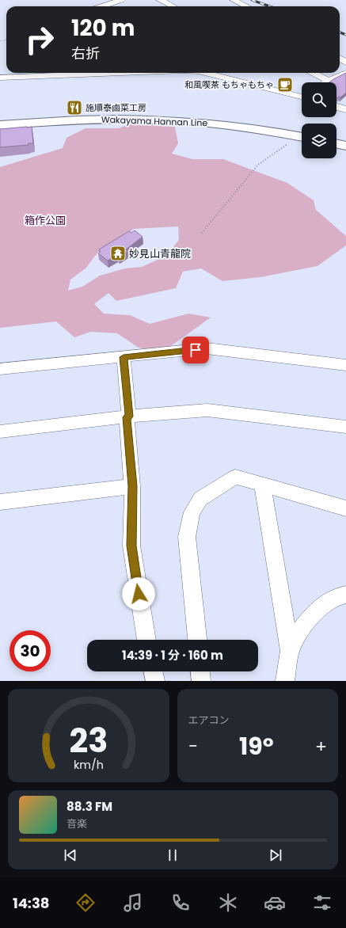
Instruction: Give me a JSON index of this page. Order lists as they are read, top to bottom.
{
  "streets": {
    "main road": ["Wakayama Hannan Line"]
  },
  "parks": ["箱作公園"],
  "places": {
    "cafe": ["和風喫茶 もちゃもちゃ"],
    "restaurant": ["施順泰鹵菜工房"],
    "temple": ["妙見山青龍院"]
  },
  "page": {
    "turn": ["120 m", "右折"],
    "limit": "30",
    "trip": "14:39 · 1 分 · 160 m",
    "tile": "エアコン",
    "heat": ["−", "19°", "+"],
    "song": ["88.3 FM", "音楽"],
    "tabs": "14:38",
    "gauge": ["23", "km/h"]
  }
}
